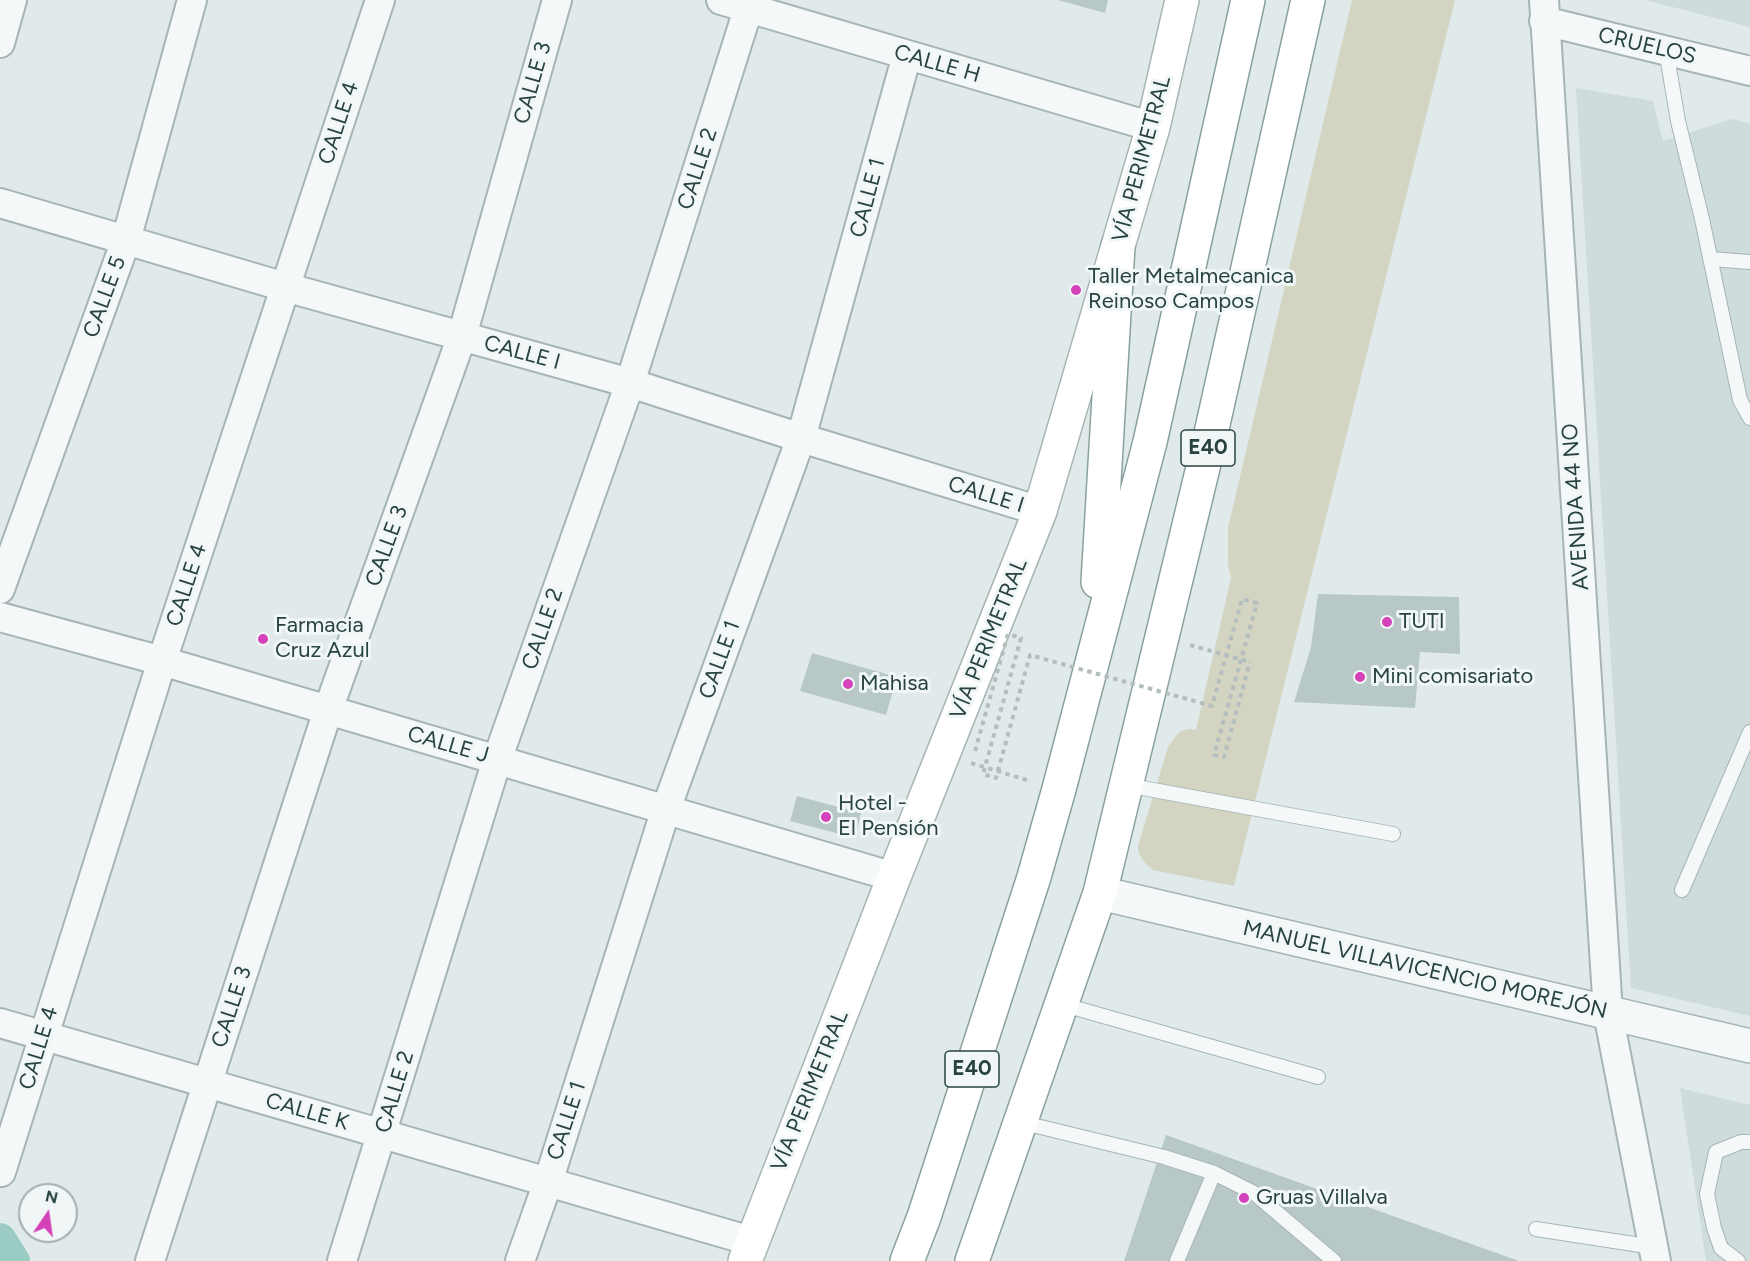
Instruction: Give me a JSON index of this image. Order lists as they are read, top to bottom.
{
  "streets": {
    "main road": ["VÍA PERIMETRAL", "E40"],
    "street": [
      "CRUELOS",
      "CALLE H",
      "CALLE 3",
      "CALLE 4",
      "CALLE 2",
      "CALLE 1",
      "CALLE 5",
      "CALLE I",
      "AVENIDA 44 NO",
      "CALLE J",
      "MANUEL VILLAVICENCIO MOREJÓN",
      "CALLE K"
    ]
  },
  "crossings": [
    ["CRUELOS", "AVENIDA 44 NO"],
    ["CALLE H", "VÍA PERIMETRAL"],
    ["CALLE H", "CALLE 2"],
    ["CALLE H", "CALLE 1"],
    ["CALLE 3", "CALLE I"],
    ["CALLE 3", "CALLE J"],
    ["CALLE 3", "CALLE K"],
    ["CALLE 4", "CALLE I"],
    ["CALLE 4", "CALLE J"],
    ["CALLE 4", "CALLE K"],
    ["VÍA PERIMETRAL", "CALLE I"],
    ["VÍA PERIMETRAL", "CALLE J"],
    ["VÍA PERIMETRAL", "CALLE K"],
    ["CALLE 2", "CALLE I"],
    ["CALLE 2", "CALLE J"],
    ["CALLE 2", "CALLE K"],
    ["CALLE 1", "CALLE I"],
    ["CALLE 1", "CALLE J"],
    ["CALLE 1", "CALLE K"],
    ["CALLE 5", "CALLE I"],
    ["E40", "MANUEL VILLAVICENCIO MOREJÓN"],
    ["AVENIDA 44 NO", "MANUEL VILLAVICENCIO MOREJÓN"]
  ],
  "places": [
    "Taller Metalmecanica Reinoso Campos",
    "TUTI",
    "Farmacia Cruz Azul",
    "Mini comisariato",
    "Mahisa",
    "Hotel - El Pensión",
    "Gruas Villalva"
  ],
  "north": "top"
}
